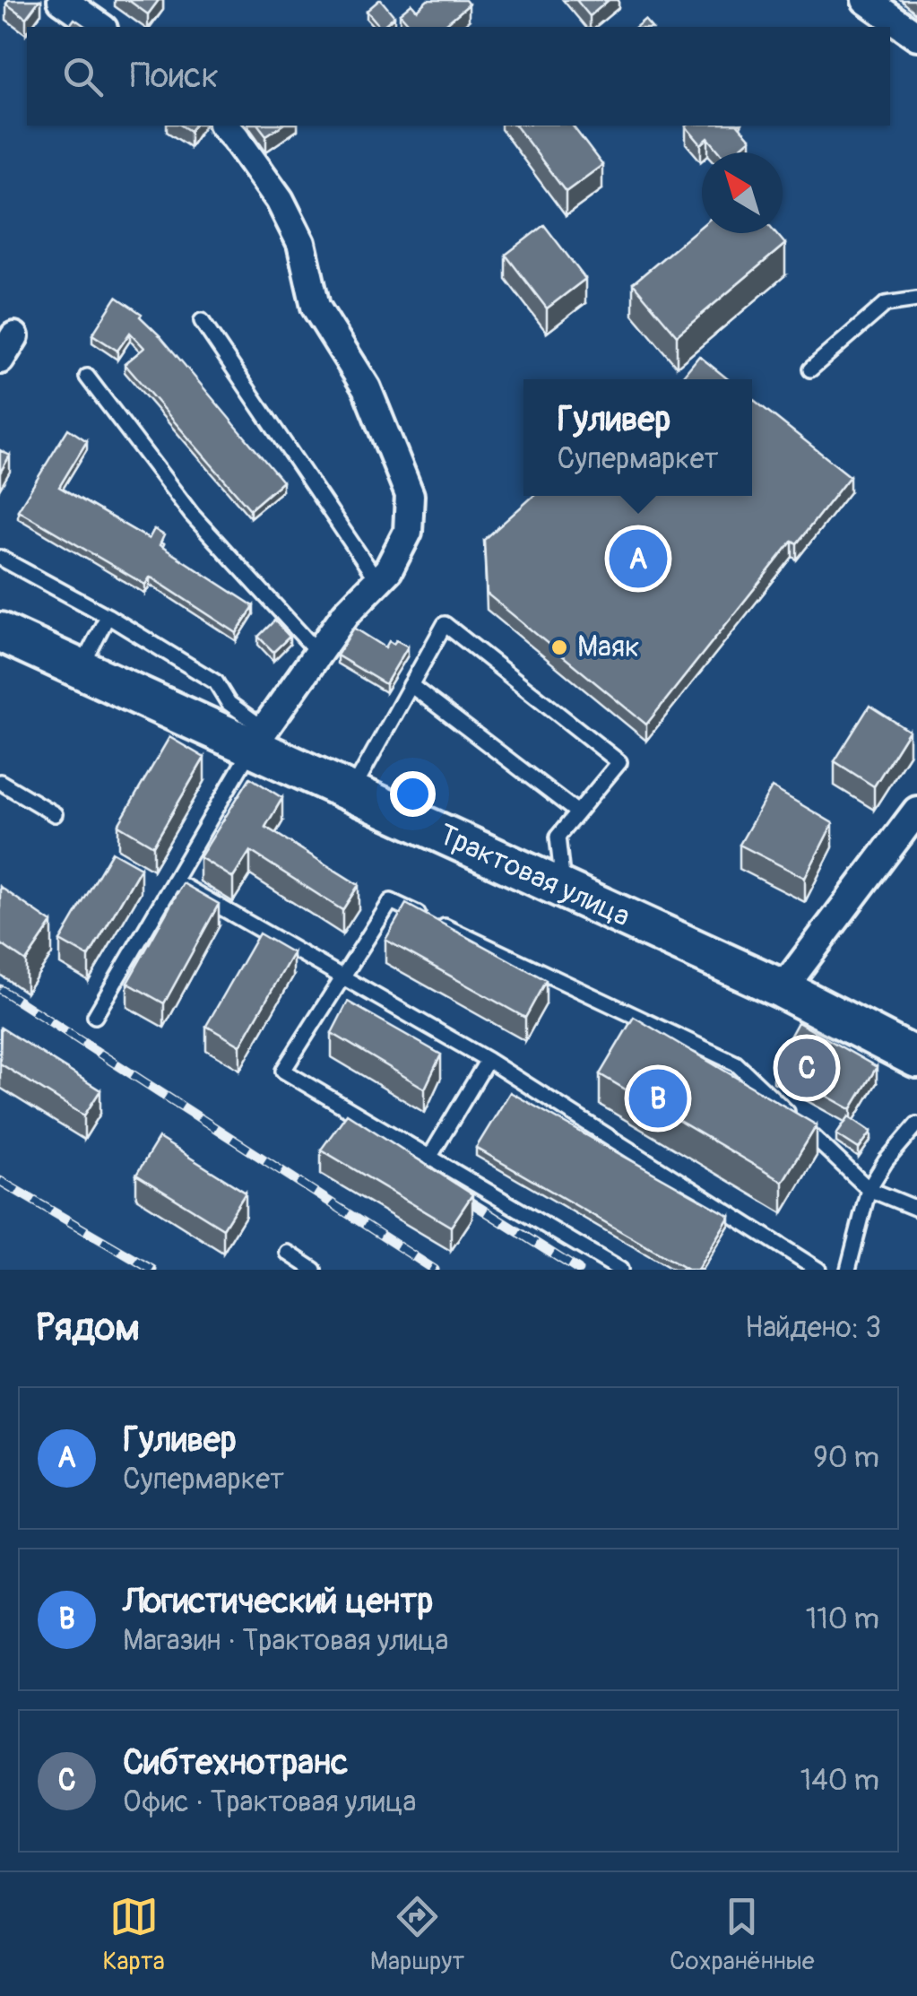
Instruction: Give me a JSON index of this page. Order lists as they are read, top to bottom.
{
  "streets": {
    "main road": ["Трактовая улица"]
  },
  "places": ["Маяк"],
  "north": "top left",
  "page": {
    "search": "Поиск",
    "popup": ["Гуливер", "Супермаркет"],
    "pins": ["A", "C", "B"],
    "heading": ["Рядом", "Найдено: 3"],
    "list": [
      {
        "mark": "A",
        "name": "Гуливер",
        "note": "Супермаркет",
        "value": "90 m"
      },
      {
        "mark": "B",
        "name": "Логистический центр",
        "note": "Магазин · Трактовая улица",
        "value": "110 m"
      },
      {
        "mark": "C",
        "name": "Сибтехнотранс",
        "note": "Офис · Трактовая улица",
        "value": "140 m"
      }
    ],
    "nav": ["Карта", "Маршрут", "Сохранённые"]
  }
}
